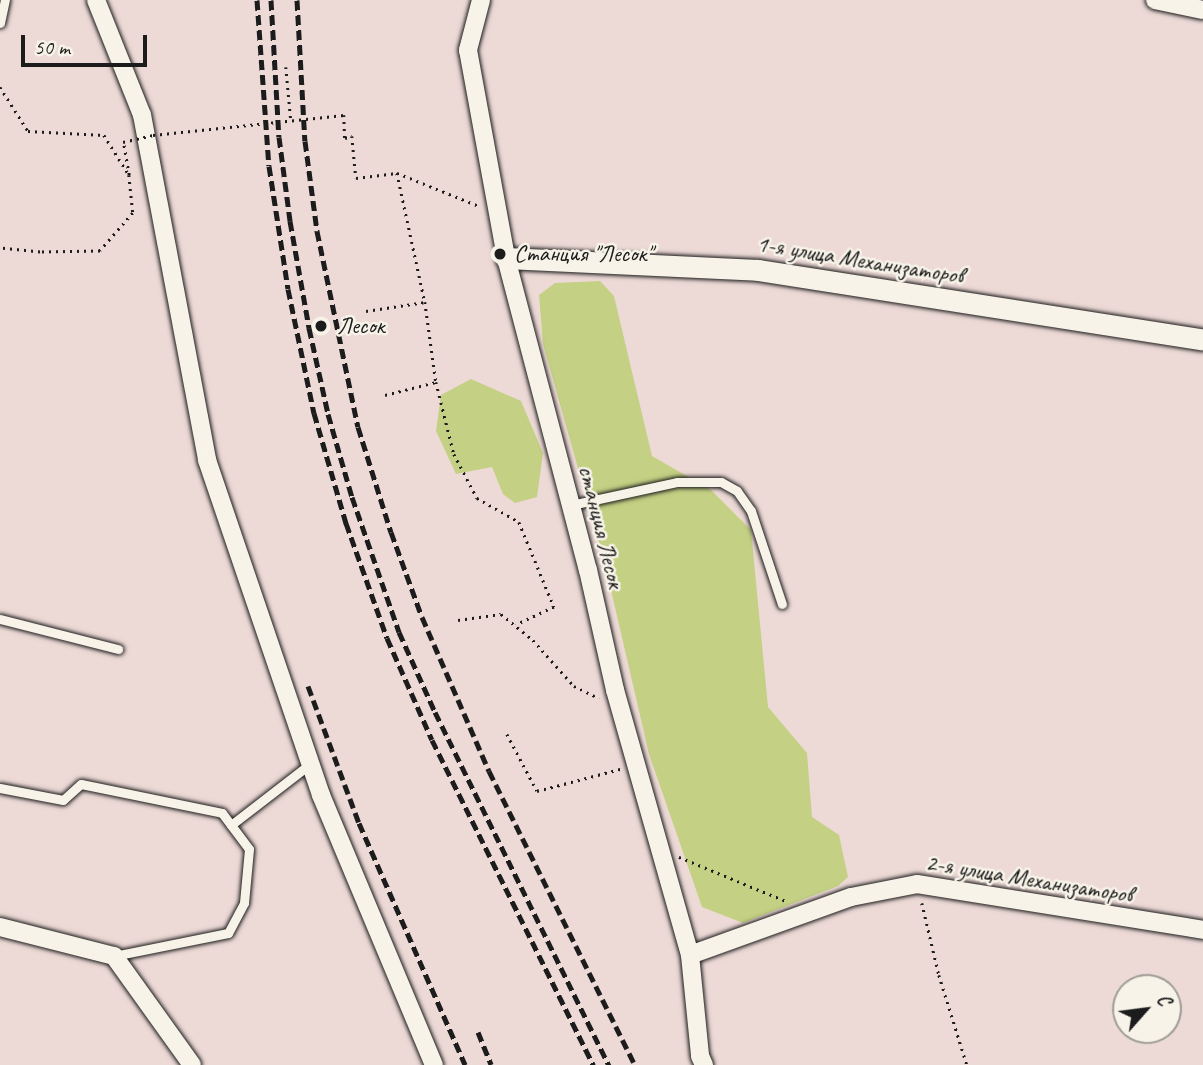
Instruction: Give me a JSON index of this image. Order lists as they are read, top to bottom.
{
  "streets": {
    "street": ["1-я улица Механизаторов", "станция Лесок", "2-я улица Механизаторов"]
  },
  "crossings": [
    ["1-я улица Механизаторов", "станция Лесок"],
    ["станция Лесок", "2-я улица Механизаторов"]
  ],
  "places": ["Станция \"Лесок\"", "Лесок"],
  "scale_bar": "50 m",
  "north": "top right"
}
